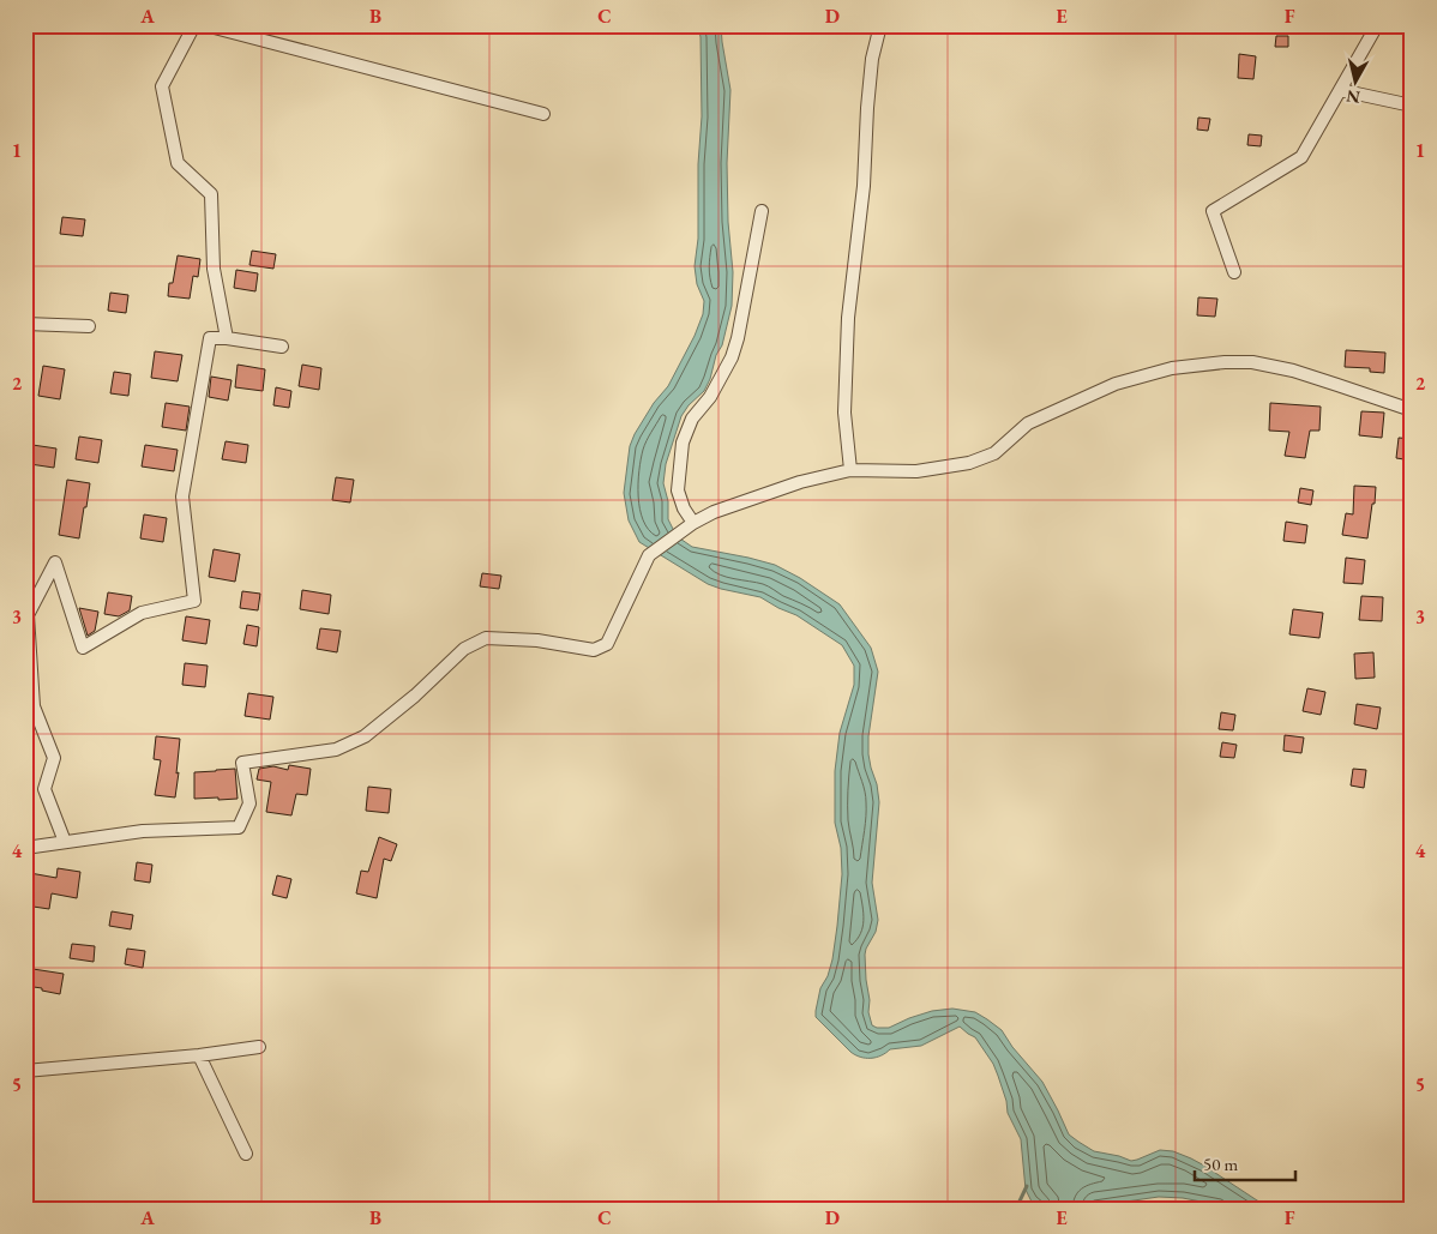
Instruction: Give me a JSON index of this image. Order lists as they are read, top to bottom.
{
  "scale_bar": "50 m",
  "north": "bottom",
  "grid": {
    "columns": [
      "A",
      "B",
      "C",
      "D",
      "E",
      "F"
    ],
    "rows": [
      "1",
      "2",
      "3",
      "4",
      "5"
    ]
  }
}
